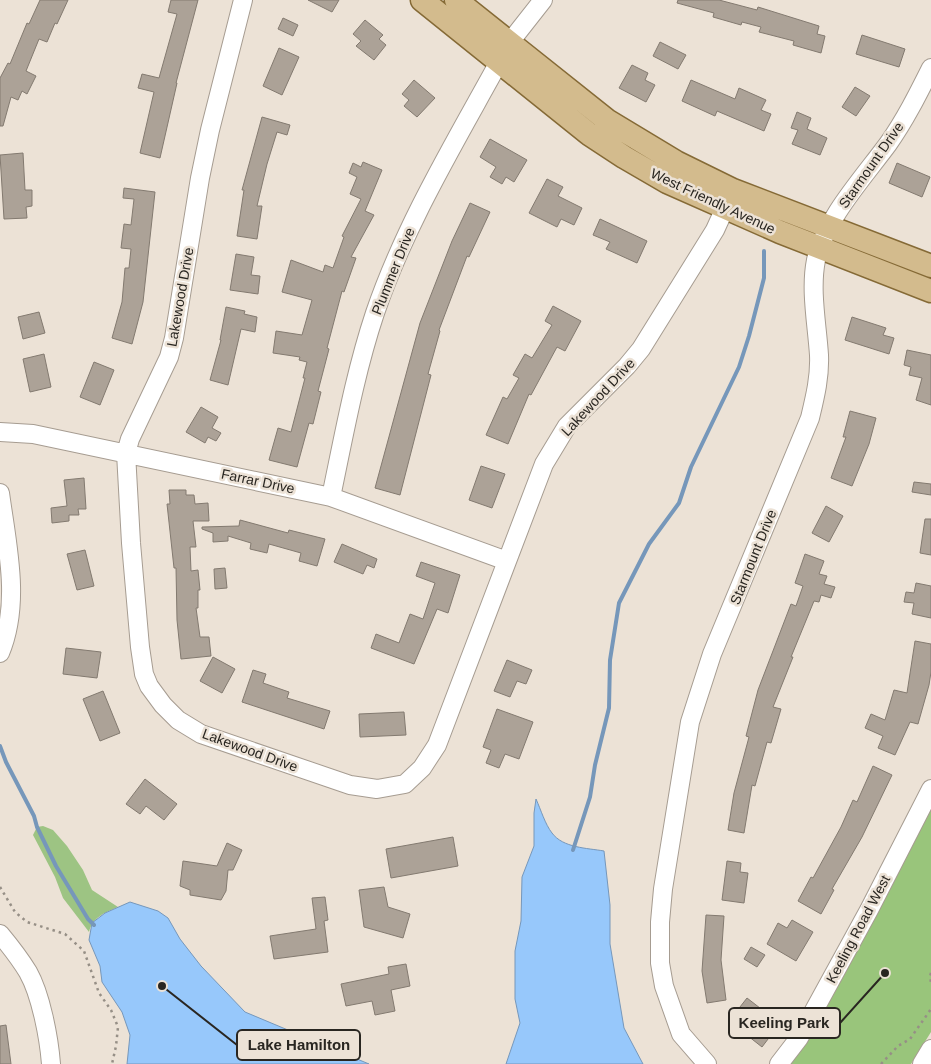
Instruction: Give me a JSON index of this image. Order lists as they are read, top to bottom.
{
  "streets": {
    "main road": ["West Friendly Avenue"],
    "street": [
      "Starmount Drive",
      "Plummer Drive",
      "Lakewood Drive",
      "Farrar Drive",
      "Keeling Road West"
    ]
  },
  "crossings": [
    ["Starmount Drive", "West Friendly Avenue"],
    ["West Friendly Avenue", "Plummer Drive"],
    ["West Friendly Avenue", "Lakewood Drive"],
    ["Plummer Drive", "Farrar Drive"],
    ["Lakewood Drive", "Farrar Drive"]
  ],
  "places": ["Keeling Park", "Lake Hamilton"]
}
